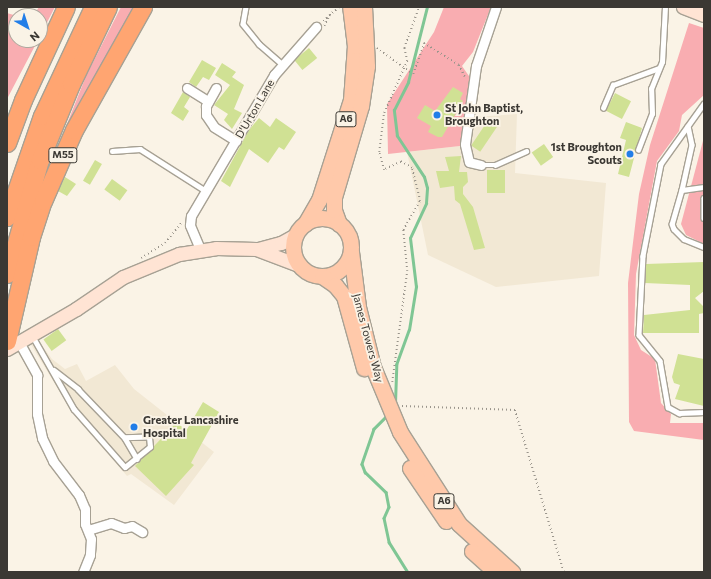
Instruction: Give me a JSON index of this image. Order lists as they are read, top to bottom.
{
  "streets": {
    "highway": ["M55"],
    "main road": ["A6", "James Towers Way"],
    "street": ["D'Urton Lane"]
  },
  "crossings": [
    ["A6", "James Towers Way"]
  ],
  "places": ["St John Baptist, Broughton", "1st Broughton Scouts", "Greater Lancashire Hospital"],
  "north": "bottom right"
}
